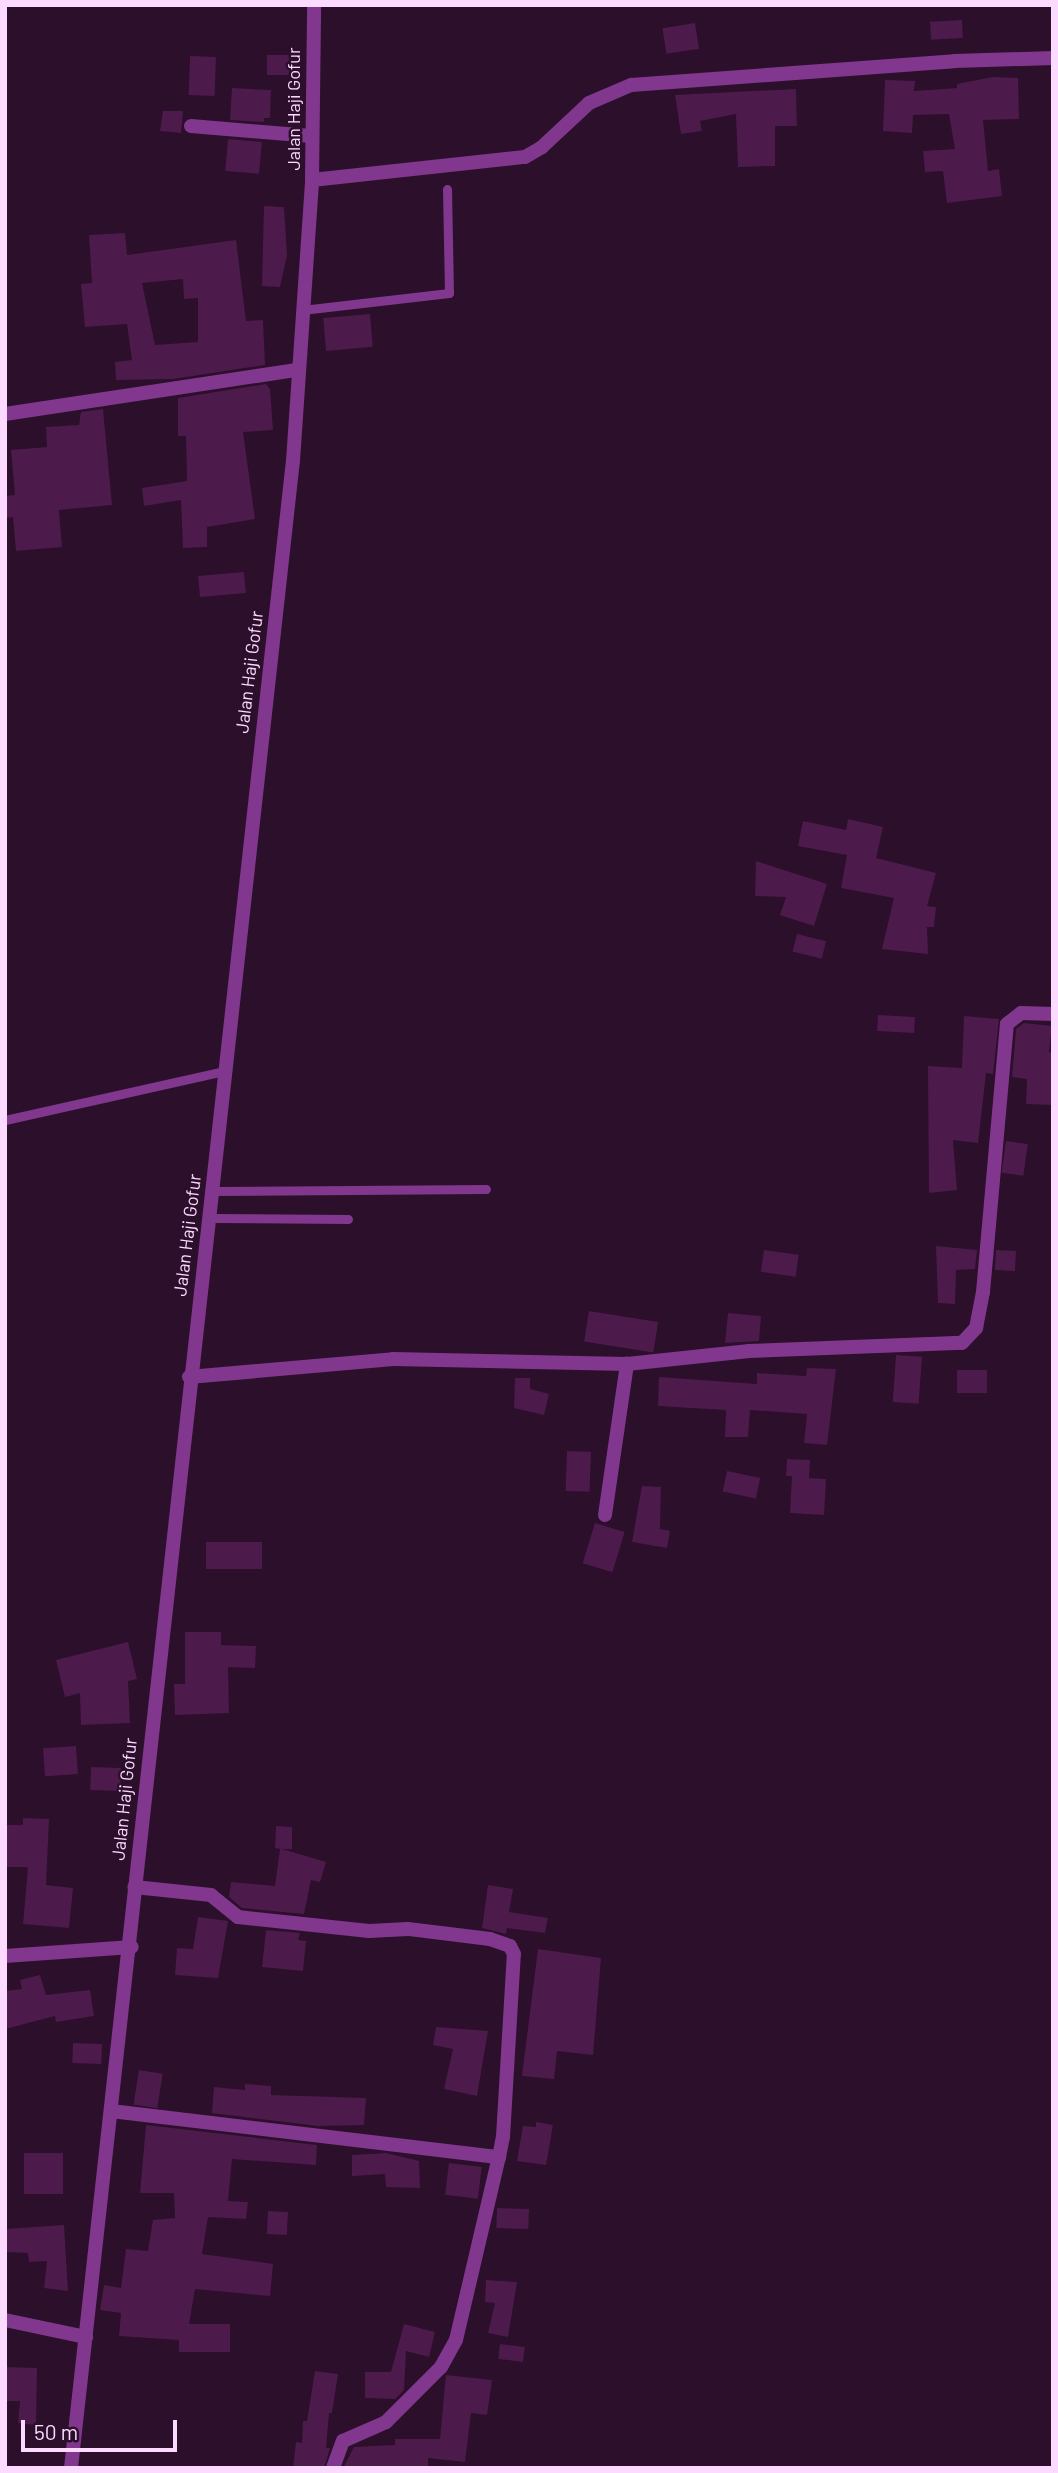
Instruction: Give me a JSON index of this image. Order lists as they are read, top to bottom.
{
  "streets": {
    "street": ["Jalan Haji Gofur"]
  },
  "scale_bar": "50 m"
}
